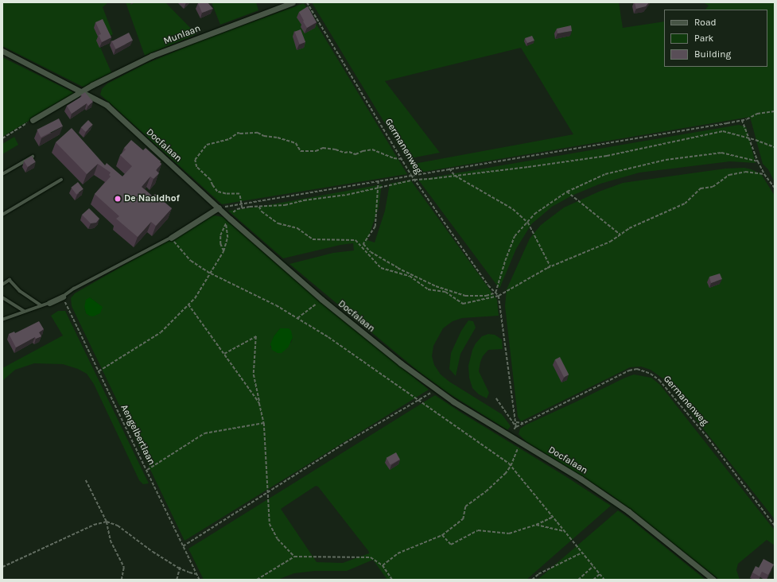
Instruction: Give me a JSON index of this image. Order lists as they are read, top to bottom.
{
  "streets": {
    "street": ["Munlaan", "Docfalaan"],
    "path": ["Germanenweg", "Aengelbertlaan"]
  },
  "crossings": [
    ["Munlaan", "Docfalaan"],
    ["Docfalaan", "Germanenweg"]
  ],
  "places": ["De Naaldhof"],
  "legend": ["Road", "Park", "Building"]
}
